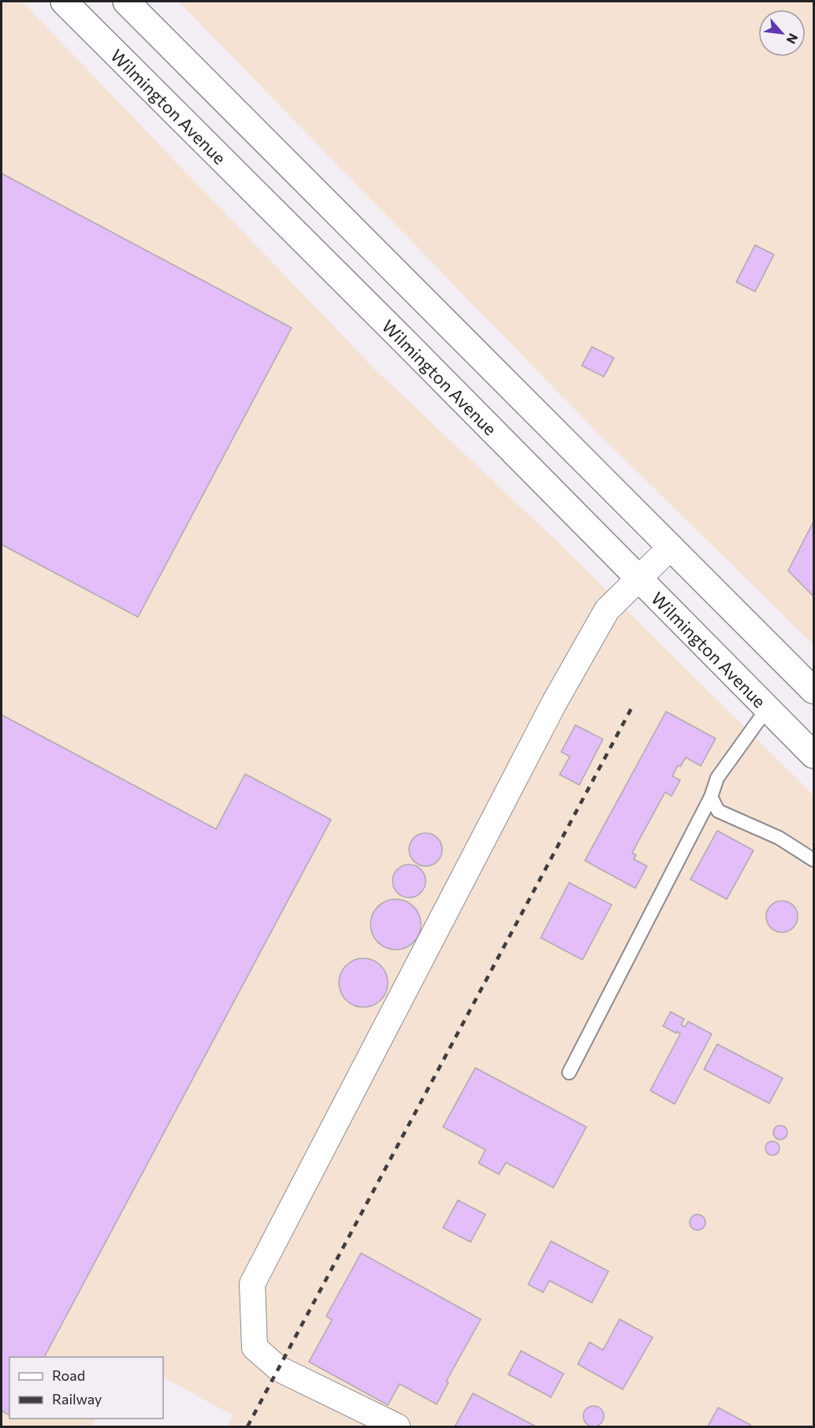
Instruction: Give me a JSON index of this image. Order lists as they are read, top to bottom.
{
  "streets": {
    "main road": ["Wilmington Avenue"]
  },
  "legend": ["Road", "Railway"],
  "north": "bottom right"
}
